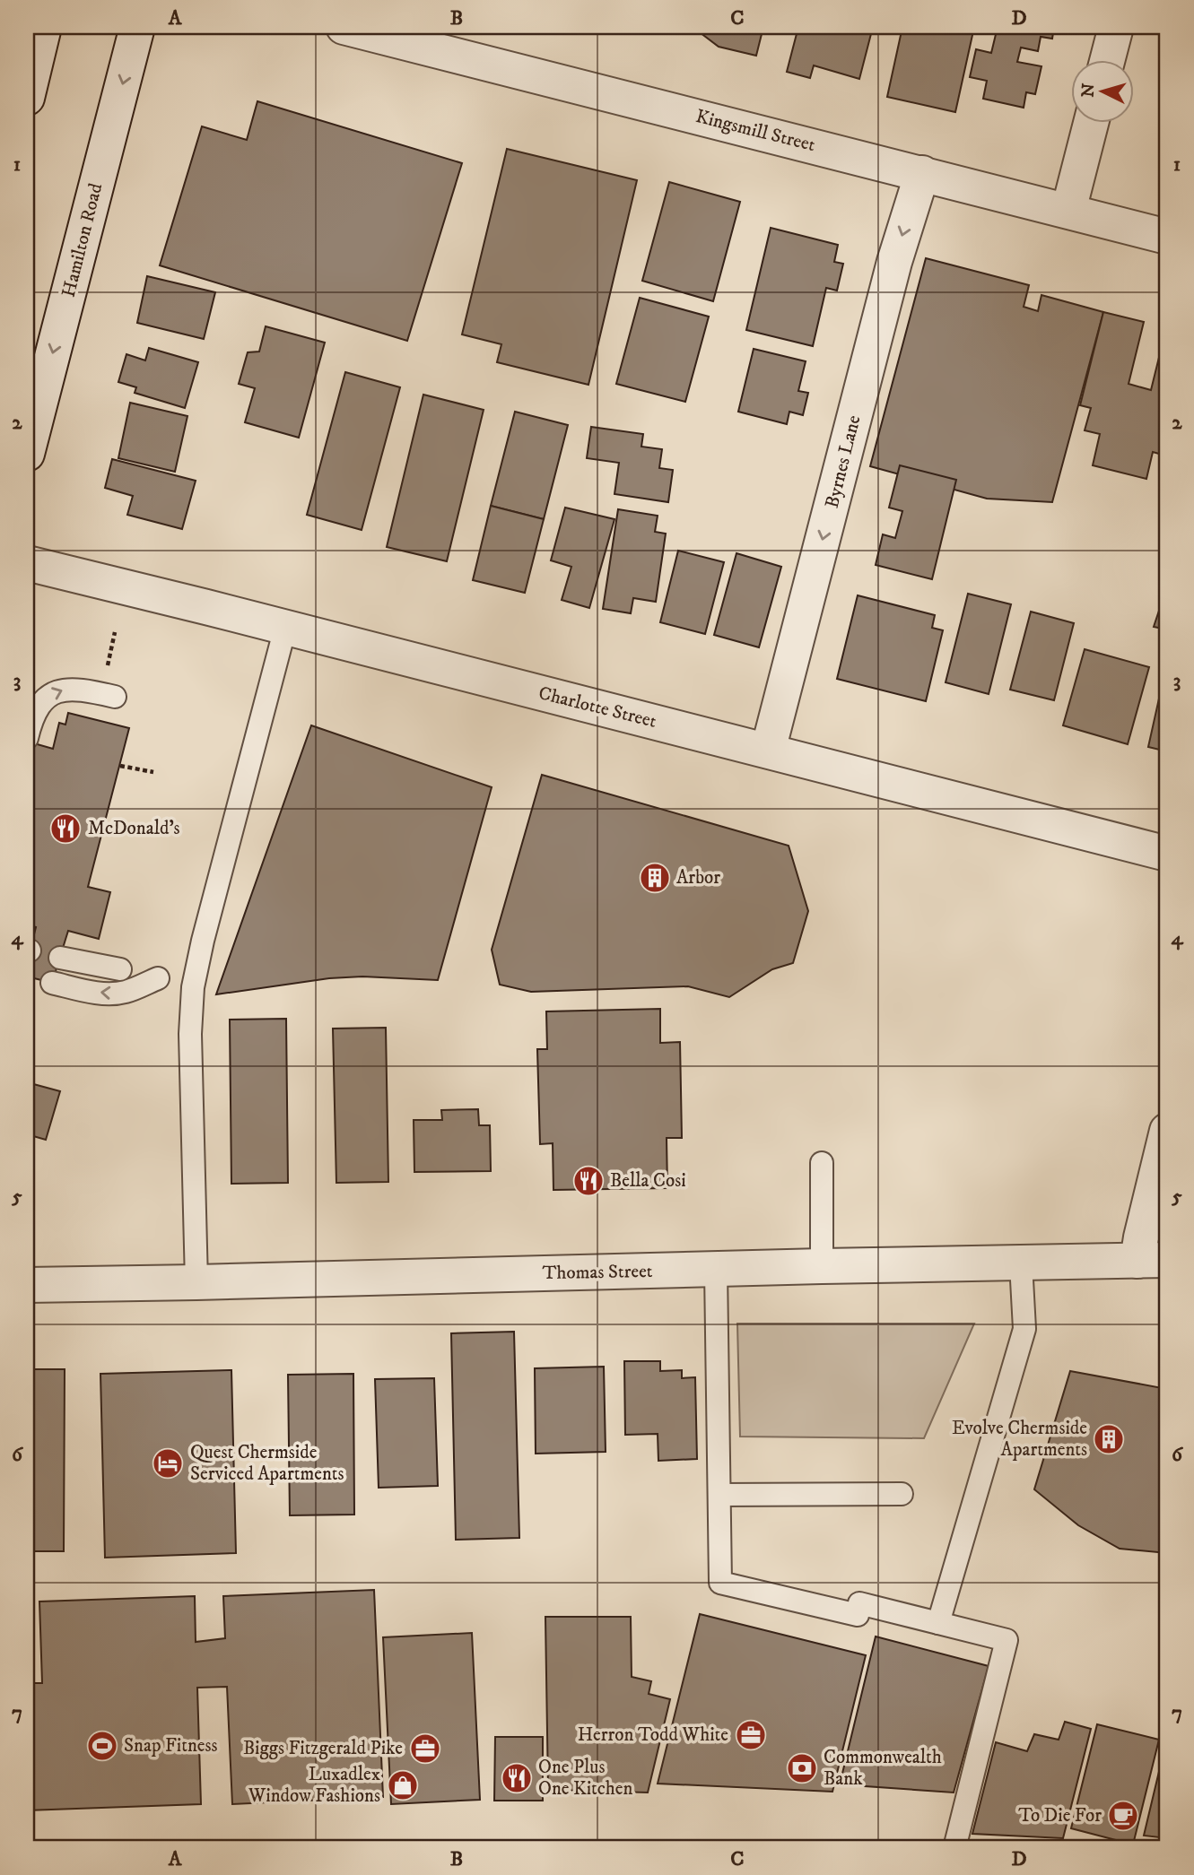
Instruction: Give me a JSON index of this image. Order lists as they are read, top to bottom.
{
  "streets": {
    "street": [
      "Kingsmill Street",
      "Hamilton Road",
      "Byrnes Lane",
      "Charlotte Street",
      "Thomas Street"
    ]
  },
  "crossings": [
    ["Kingsmill Street", "Byrnes Lane"],
    ["Byrnes Lane", "Charlotte Street"]
  ],
  "one_way": ["Hamilton Road", "Byrnes Lane"],
  "places": {
    "restaurant": ["McDonald's", "Bella Cosi", "One Plus One Kitchen"],
    "building": ["Arbor", "Evolve Chermside Apartments"],
    "hotel": ["Quest Chermside Serviced Apartments"],
    "office": ["Herron Todd White", "Biggs Fitzgerald Pike"],
    "sports": ["Snap Fitness"],
    "bank": ["Commonwealth Bank"],
    "shop": ["Luxadlex Window Fashions"],
    "cafe": ["To Die For"]
  },
  "north": "left",
  "grid": {
    "columns": [
      "A",
      "B",
      "C",
      "D"
    ],
    "rows": [
      "1",
      "2",
      "3",
      "4",
      "5",
      "6",
      "7"
    ]
  }
}
